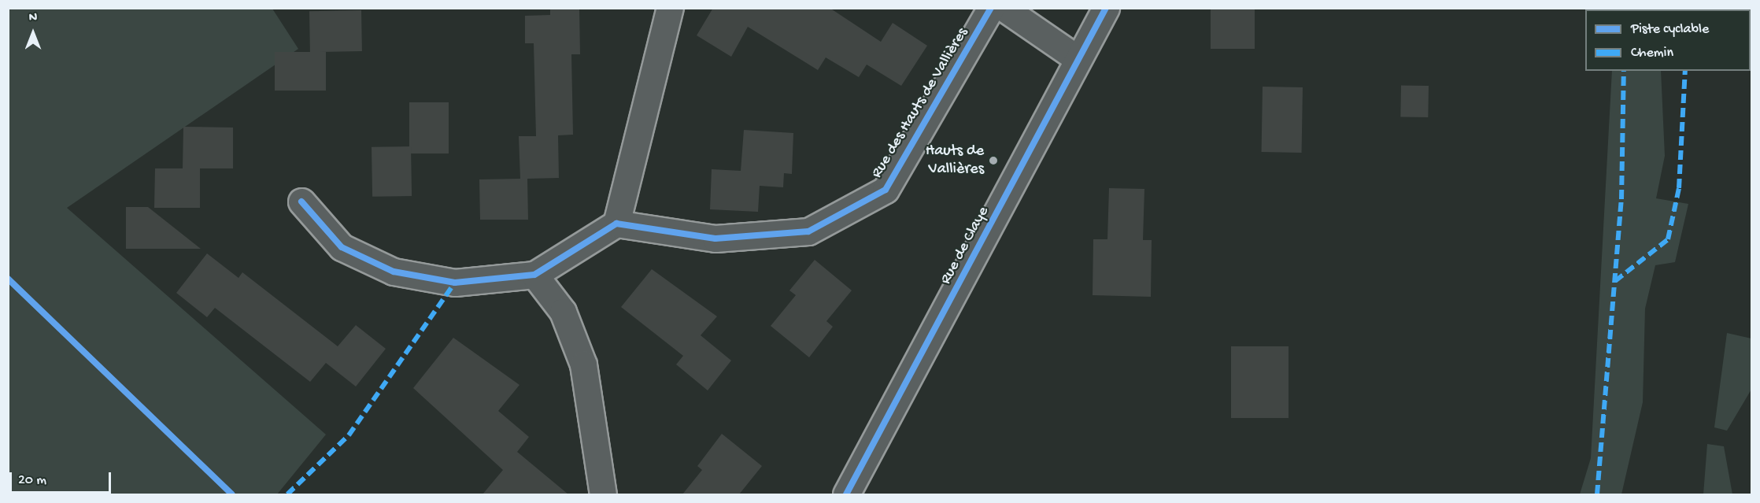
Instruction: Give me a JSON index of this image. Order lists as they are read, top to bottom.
{
  "streets": {
    "street": ["Rue des Hauts de Vallières", "Rue de Claye"]
  },
  "places": ["Hauts de Vallières"],
  "legend": ["Piste cyclable", "Chemin"],
  "scale_bar": "20 m",
  "north": "top"
}
